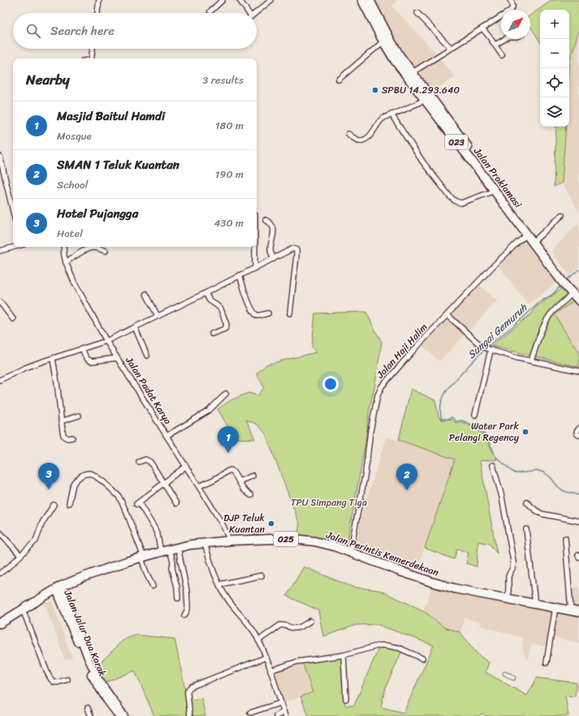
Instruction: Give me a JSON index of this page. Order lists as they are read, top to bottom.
{
  "streets": {
    "highway": [
      "023",
      "Jalan Proklamasi",
      "025",
      "Jalan Perintis Kemerdekaan"
    ],
    "main road": ["Jalan Jalur Dua Karak"],
    "street": ["Jalan Haji Halim", "Jalan Padat Karya"]
  },
  "crossings": [
    ["Jalan Proklamasi", "Jalan Haji Halim"],
    ["Jalan Haji Halim", "Jalan Perintis Kemerdekaan"],
    ["Jalan Padat Karya", "Jalan Perintis Kemerdekaan"],
    ["Jalan Perintis Kemerdekaan", "Jalan Jalur Dua Karak"]
  ],
  "water": ["Sungai Gemuruh"],
  "parks": ["TPU Simpang Tiga"],
  "places": ["SPBU 14.293.640", "Water Park Pelangi Regency", "DJP Teluk Kuantan"],
  "north": "top right",
  "page": {
    "map_buttons": ["+", "−"],
    "search": "Search here",
    "heading": ["Nearby", "3 results"],
    "list": [
      {
        "mark": "1",
        "name": "Masjid Baitul Hamdi",
        "note": "Mosque",
        "value": "180 m"
      },
      {
        "mark": "2",
        "name": "SMAN 1 Teluk Kuantan",
        "note": "School",
        "value": "190 m"
      },
      {
        "mark": "3",
        "name": "Hotel Pujangga",
        "note": "Hotel",
        "value": "430 m"
      }
    ],
    "pins": ["1", "3", "2"]
  }
}
